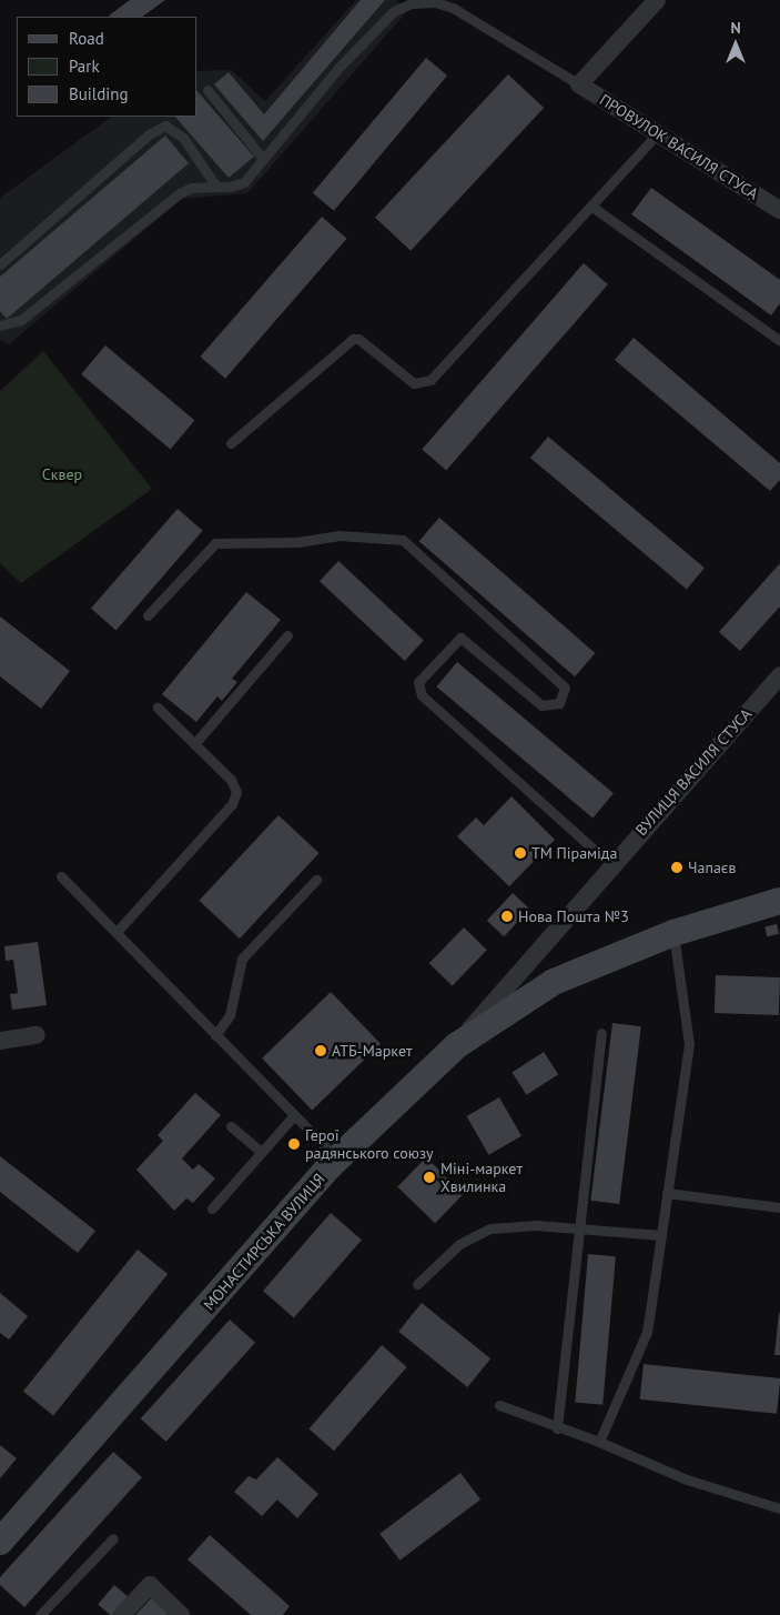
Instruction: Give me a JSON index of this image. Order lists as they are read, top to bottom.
{
  "streets": {
    "main road": ["МОНАСТИРСЬКА ВУЛИЦЯ"],
    "street": ["ПРОВУЛОК ВАСИЛЯ СТУСА", "ВУЛИЦЯ ВАСИЛЯ СТУСА"]
  },
  "crossings": [
    ["ВУЛИЦЯ ВАСИЛЯ СТУСА", "МОНАСТИРСЬКА ВУЛИЦЯ"]
  ],
  "parks": ["Сквер"],
  "places": [
    "ТМ Піраміда",
    "Чапаєв",
    "Нова Пошта №3",
    "АТБ-Маркет",
    "Герої радянського союзу",
    "Міні-маркет Хвилинка"
  ],
  "legend": ["Road", "Park", "Building"],
  "north": "top"
}
